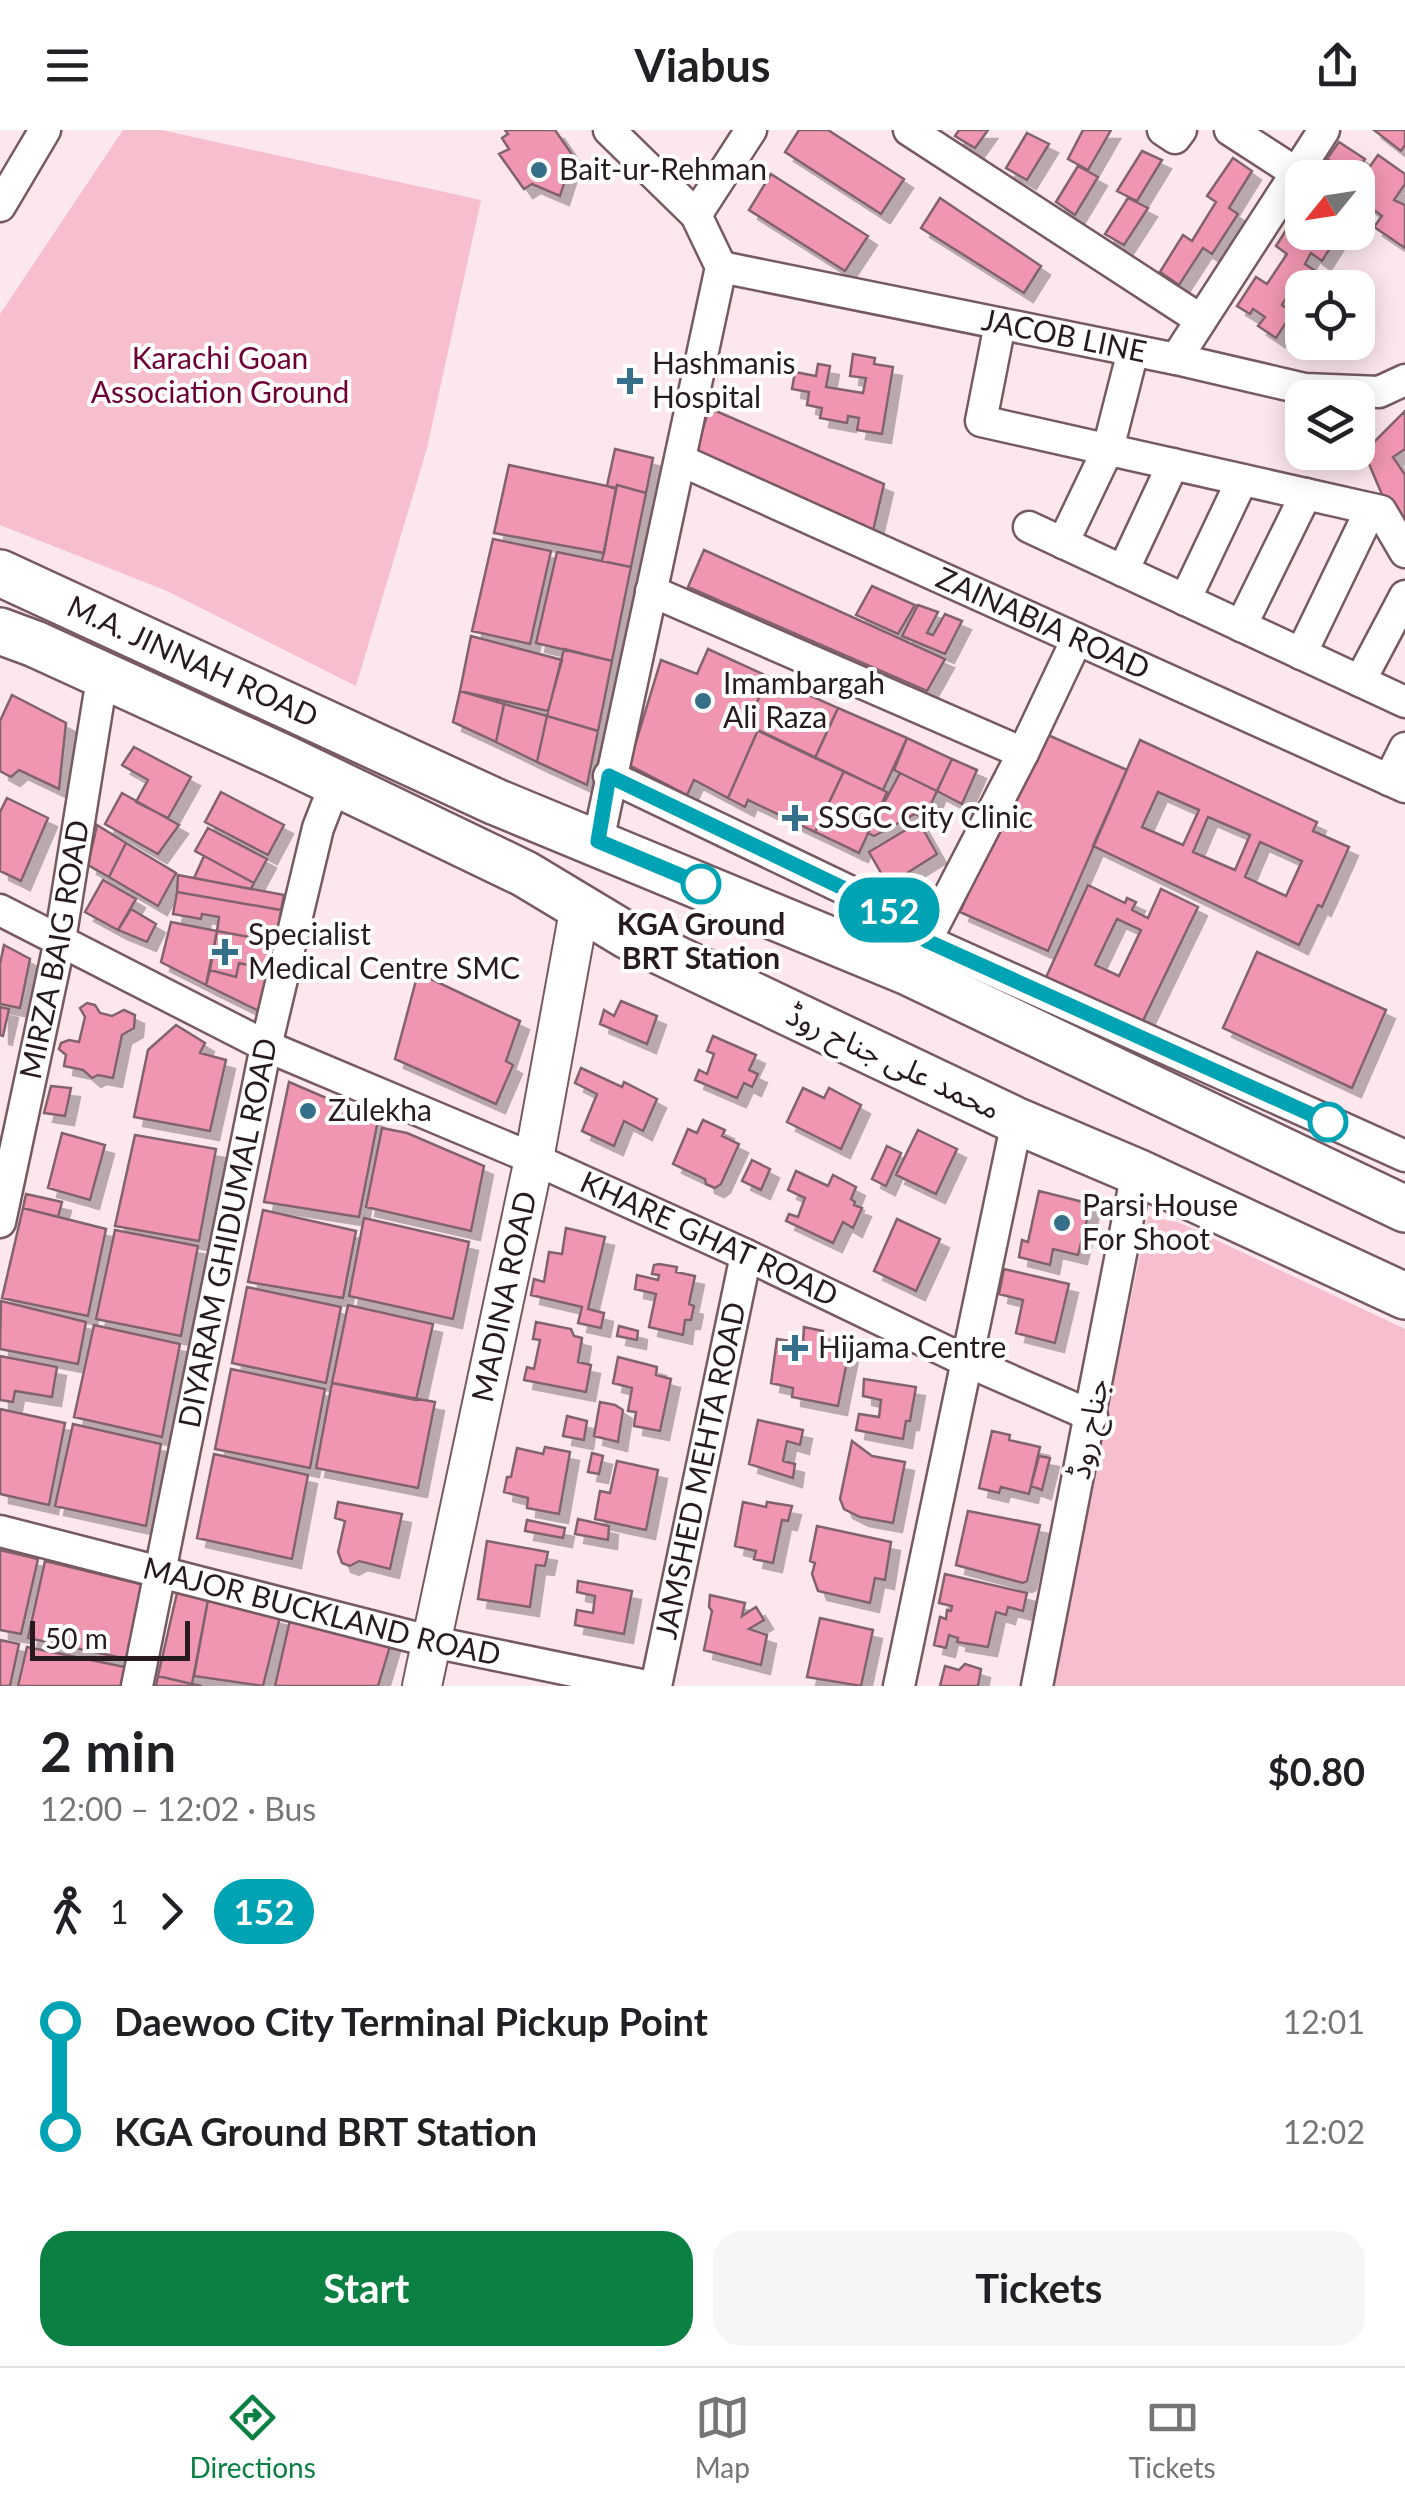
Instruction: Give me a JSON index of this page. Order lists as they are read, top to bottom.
{
  "streets": {
    "highway": ["M.A. JINNAH ROAD", "محمد علی جناح روڈ"],
    "main road": ["MADINA ROAD"],
    "street": [
      "JACOB LINE",
      "ZAINABIA ROAD",
      "MIRZA BAIG ROAD",
      "DIYARAM GHIDUMAL ROAD",
      "KHARE GHAT ROAD",
      "جناح روڈ",
      "JAMSHED MEHTA ROAD",
      "MAJOR BUCKLAND ROAD"
    ]
  },
  "crossings": [
    ["M.A. JINNAH ROAD", "MIRZA BAIG ROAD"],
    ["M.A. JINNAH ROAD", "محمد علی جناح روڈ"],
    ["M.A. JINNAH ROAD", "DIYARAM GHIDUMAL ROAD"],
    ["MIRZA BAIG ROAD", "KHARE GHAT ROAD"],
    ["محمد علی جناح روڈ", "DIYARAM GHIDUMAL ROAD"],
    ["محمد علی جناح روڈ", "MADINA ROAD"],
    ["محمد علی جناح روڈ", "جناح روڈ"],
    ["DIYARAM GHIDUMAL ROAD", "KHARE GHAT ROAD"],
    ["DIYARAM GHIDUMAL ROAD", "MAJOR BUCKLAND ROAD"],
    ["KHARE GHAT ROAD", "MADINA ROAD"],
    ["KHARE GHAT ROAD", "جناح روڈ"],
    ["KHARE GHAT ROAD", "JAMSHED MEHTA ROAD"],
    ["MADINA ROAD", "MAJOR BUCKLAND ROAD"]
  ],
  "parks": ["Karachi Goan Association Ground"],
  "places": {
    "other": [
      "Bait-ur-Rehman",
      "Imambargah Ali Raza",
      "KGA Ground BRT Station",
      "Zulekha",
      "Parsi House For Shoot"
    ],
    "health": [
      "Hashmanis Hospital",
      "SSGC City Clinic",
      "Specialist Medical Centre SMC",
      "Hijama Centre"
    ]
  },
  "lines": ["bus line 152"],
  "scale_bar": "50 m",
  "north": "bottom left",
  "page": {
    "header": "Viabus",
    "on_map": "152",
    "scale": "50 m",
    "heading": ["2 min", "12:00 – 12:02 · Bus", "$0.80"],
    "legs": ["1", "152"],
    "list": [
      {
        "name": "Daewoo City Terminal Pickup Point",
        "value": "12:01"
      },
      {
        "name": "KGA Ground BRT Station",
        "value": "12:02"
      }
    ],
    "buttons": ["Start", "Tickets"],
    "tabs": ["Directions", "Map", "Tickets"]
  }
}
